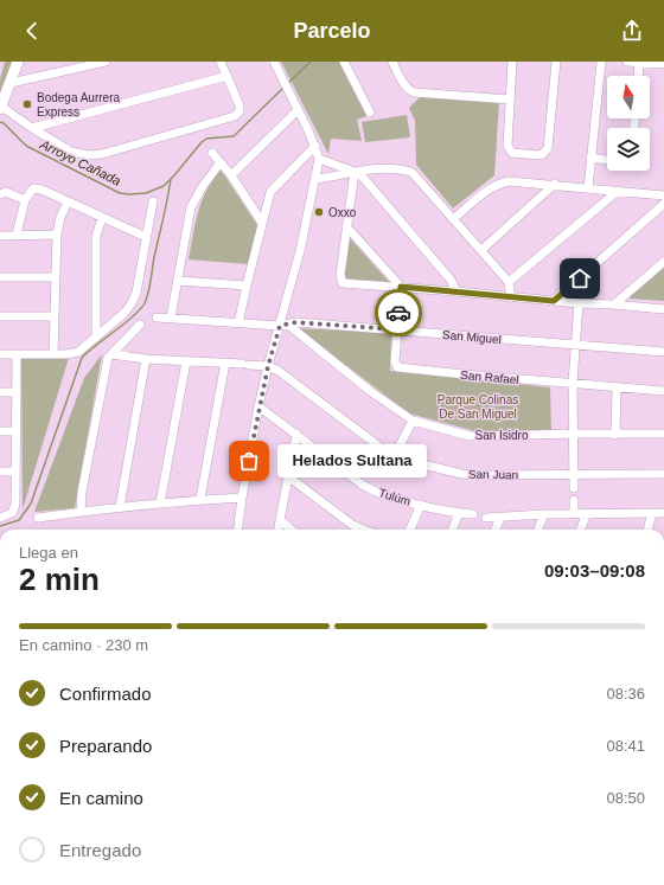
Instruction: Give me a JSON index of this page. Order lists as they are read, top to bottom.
{
  "streets": {
    "street": [
      "San Miguel",
      "San Rafael",
      "San Isidro",
      "San Juan",
      "Tulúm"
    ]
  },
  "crossings": [
    ["San Miguel", "San Rafael"],
    ["San Miguel", "San Isidro"]
  ],
  "water": ["Arroyo Cañada"],
  "parks": ["Parque Colinas De San Miguel"],
  "places": ["Bodega Aurrera Express", "Oxxo", "Helados Sultana"],
  "north": "top",
  "page": {
    "header": "Parcelo",
    "bubble": "Helados Sultana",
    "heading": ["2 min", "Llega en", "09:03–09:08"],
    "bar": "En camino · 230 m",
    "list": [
      ["Confirmado", "08:36"],
      ["Preparando", "08:41"],
      ["En camino", "08:50"],
      "Entregado"
    ]
  }
}
